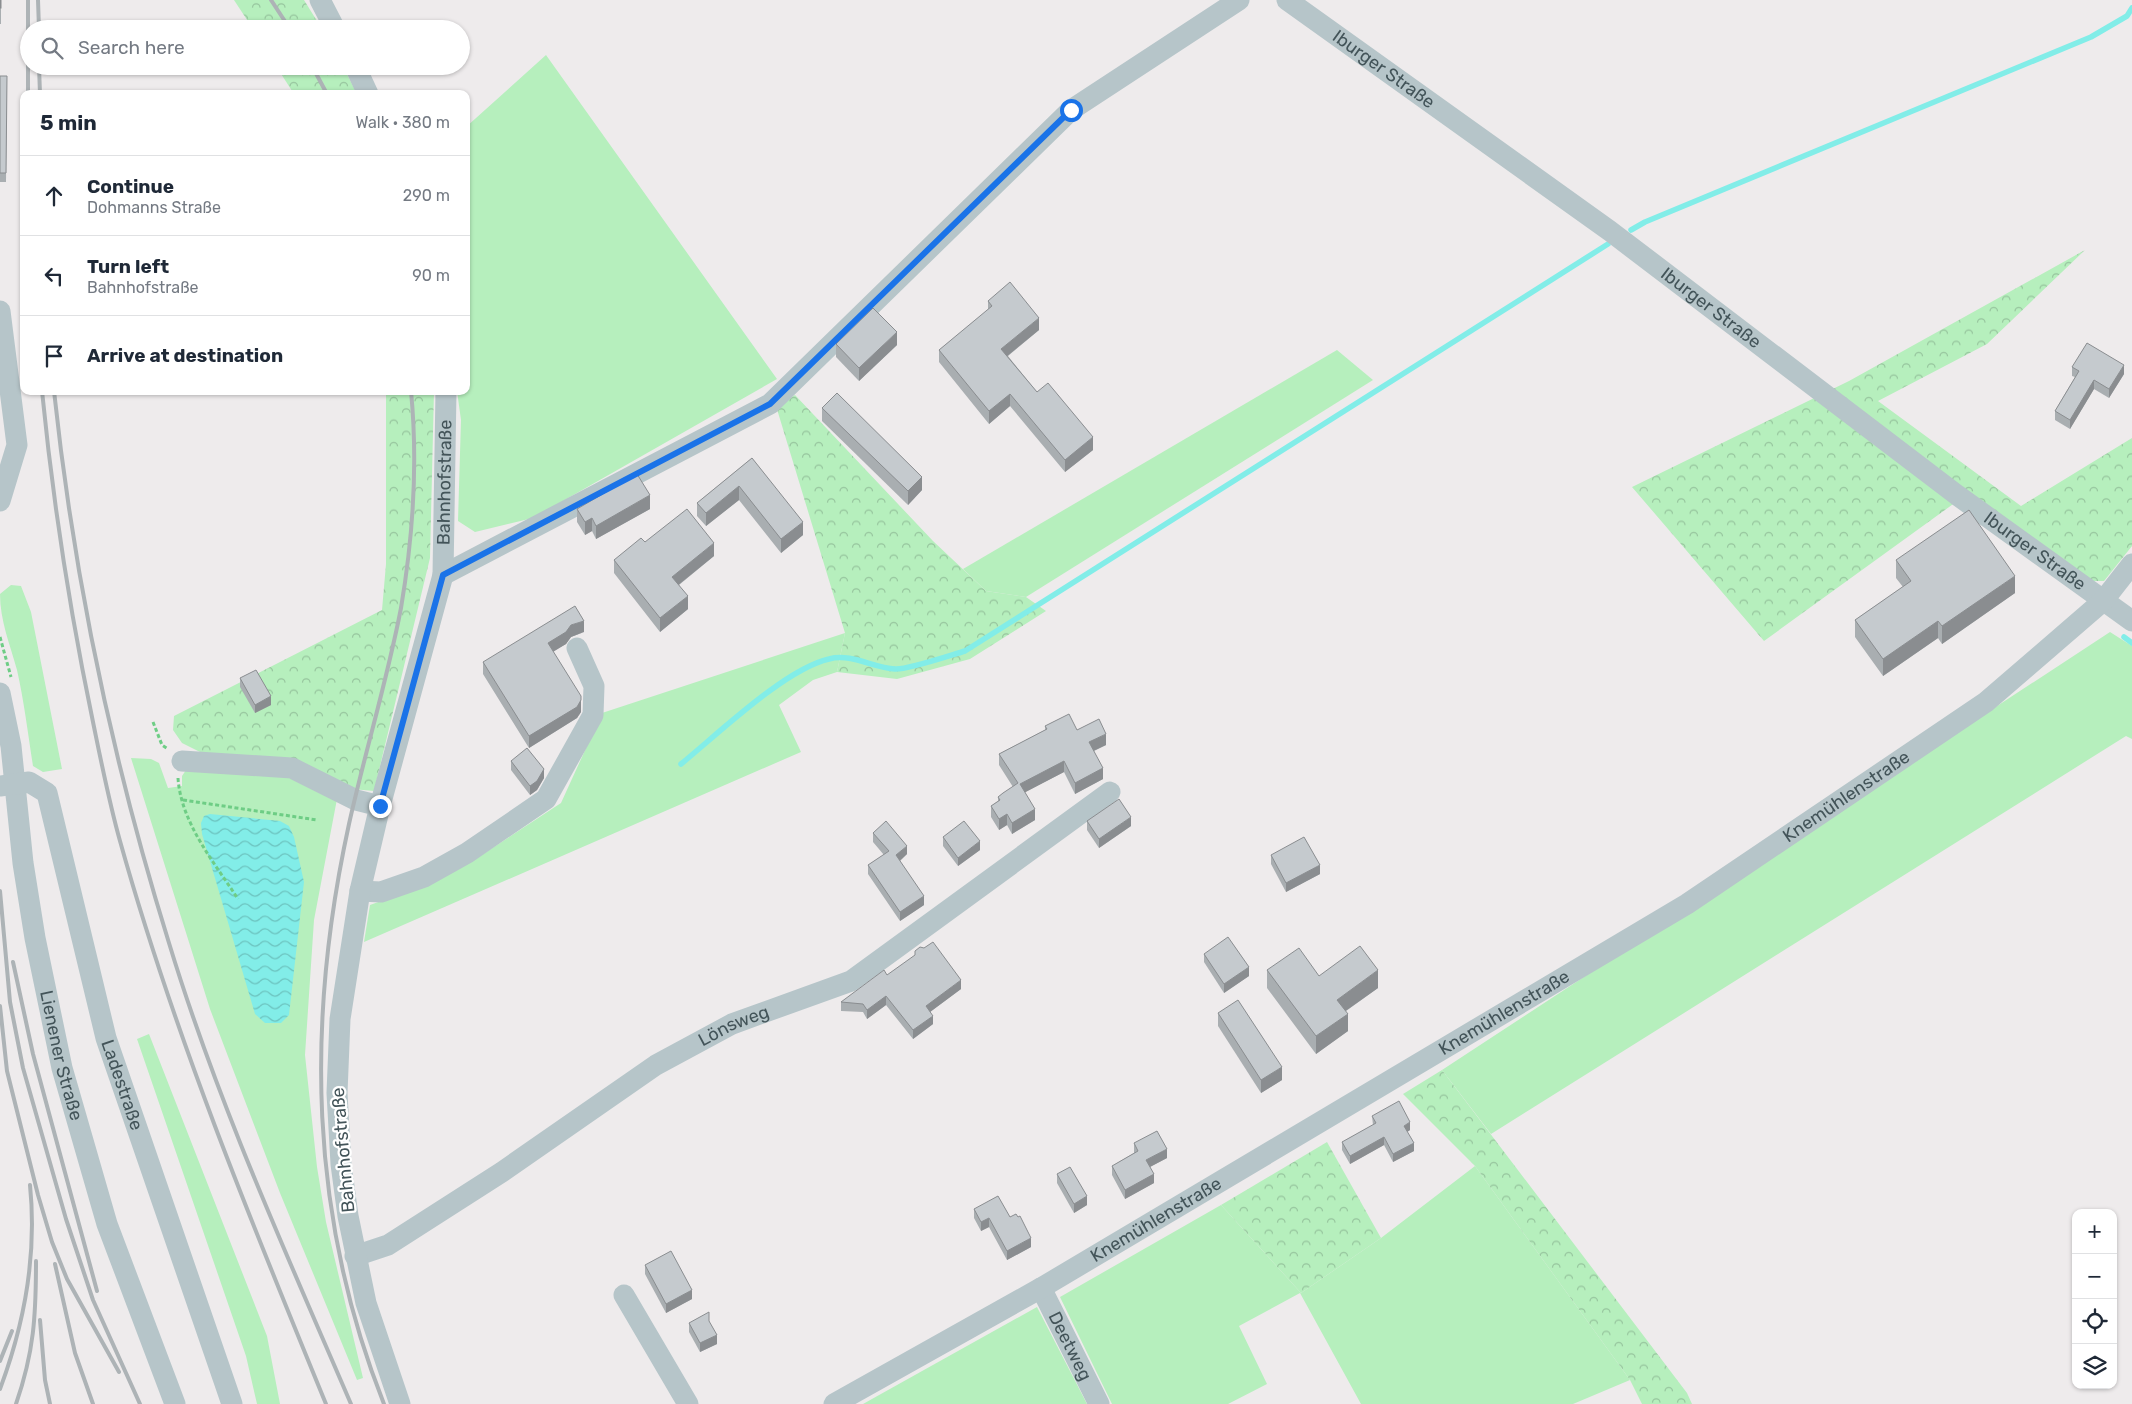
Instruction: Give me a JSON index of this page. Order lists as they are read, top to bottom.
{
  "streets": {
    "street": [
      "Iburger Straße",
      "Bahnhofstraße",
      "Knemühlenstraße",
      "Lönsweg",
      "Lienener Straße",
      "Ladestraße",
      "Deetweg"
    ]
  },
  "crossings": [
    ["Iburger Straße", "Knemühlenstraße"],
    ["Bahnhofstraße", "Lönsweg"],
    ["Knemühlenstraße", "Deetweg"],
    ["Lienener Straße", "Ladestraße"]
  ],
  "page": {
    "search": "Search here",
    "heading": ["5 min", "Walk · 380 m"],
    "list": [
      ["Continue", "Dohmanns Straße", "290 m"],
      ["Turn left", "Bahnhofstraße", "90 m"],
      "Arrive at destination"
    ],
    "map_buttons": ["+", "−"]
  }
}
